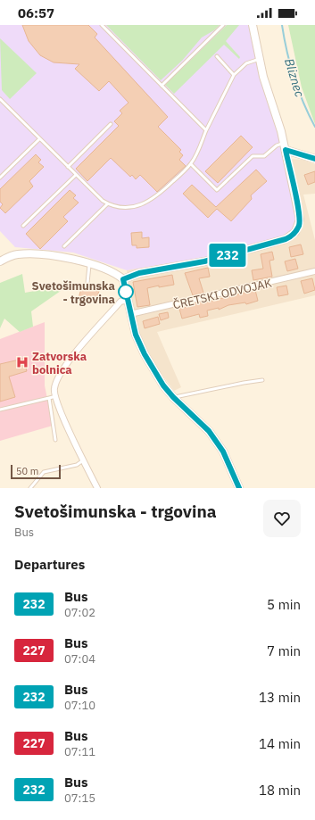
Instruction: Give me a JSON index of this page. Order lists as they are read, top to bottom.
{
  "streets": {
    "street": ["ČRETSKI ODVOJAK"]
  },
  "water": ["Bliznec"],
  "places": {
    "other": ["Svetošimunska - trgovina"],
    "hospital": ["Zatvorska bolnica"]
  },
  "lines": ["bus line 232"],
  "scale_bar": "50 m",
  "page": {
    "status": "06:57",
    "on_map": "232",
    "scale": "50 m",
    "heading": [
      ["Svetošimunska - trgovina", "Bus"],
      "Departures"
    ],
    "list": [
      {
        "mark": "232",
        "name": "Bus",
        "note": "07:02",
        "value": "5 min"
      },
      {
        "mark": "227",
        "name": "Bus",
        "note": "07:04",
        "value": "7 min"
      },
      {
        "mark": "232",
        "name": "Bus",
        "note": "07:10",
        "value": "13 min"
      },
      {
        "mark": "227",
        "name": "Bus",
        "note": "07:11",
        "value": "14 min"
      },
      {
        "mark": "232",
        "name": "Bus",
        "note": "07:15",
        "value": "18 min"
      }
    ]
  }
}
